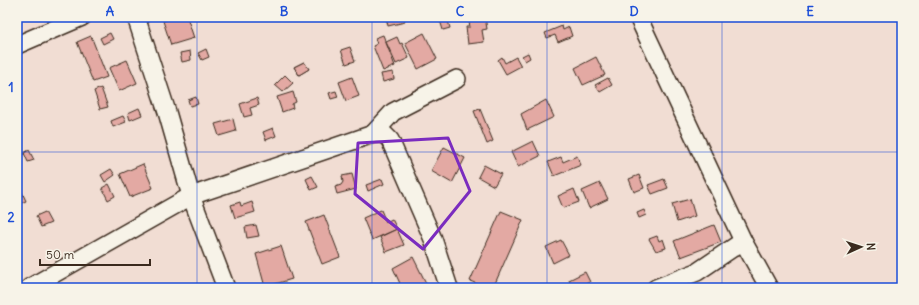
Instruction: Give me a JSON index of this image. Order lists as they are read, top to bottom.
{
  "scale_bar": "50 m",
  "north": "right",
  "grid": {
    "columns": [
      "A",
      "B",
      "C",
      "D",
      "E"
    ],
    "rows": ["1", "2"]
  }
}
